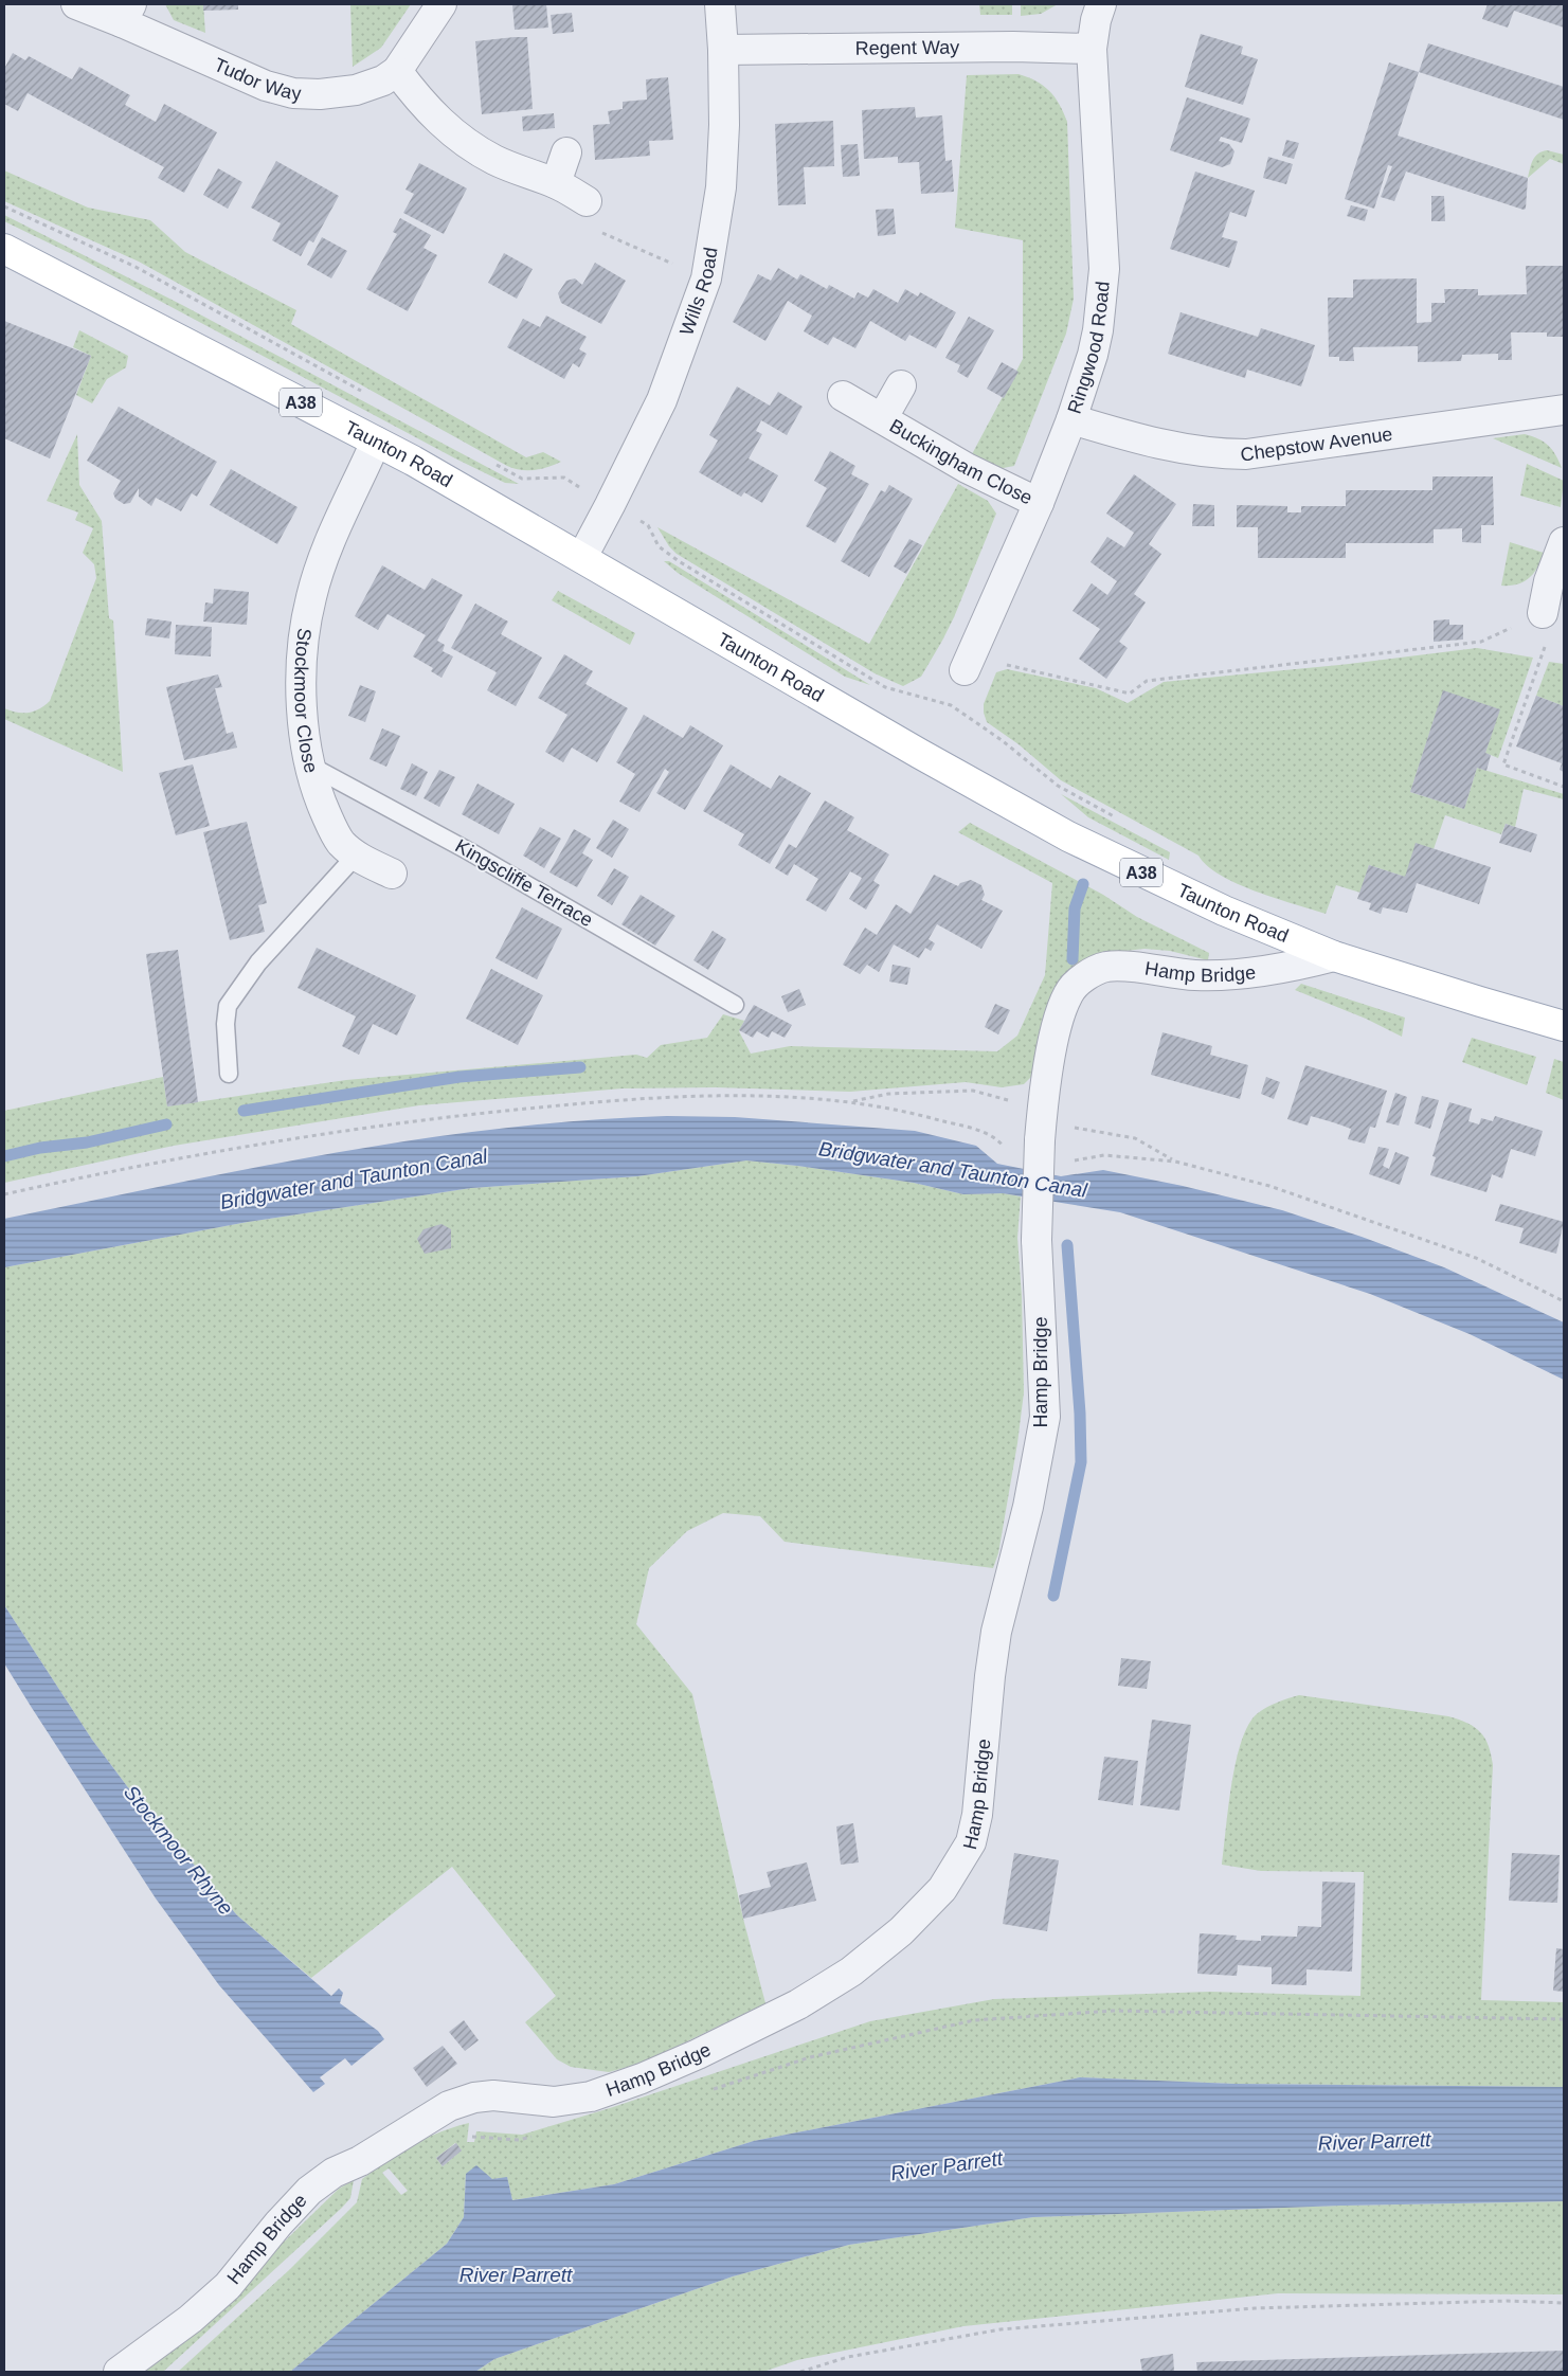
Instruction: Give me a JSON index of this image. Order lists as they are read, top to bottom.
{
  "streets": {
    "main road": ["A38", "Taunton Road"],
    "street": [
      "Regent Way",
      "Tudor Way",
      "Wills Road",
      "Ringwood Road",
      "Chepstow Avenue",
      "Buckingham Close",
      "Stockmoor Close",
      "Hamp Bridge"
    ],
    "lane": ["Kingscliffe Terrace"]
  },
  "crossings": [
    ["Regent Way", "Wills Road"],
    ["Regent Way", "Ringwood Road"],
    ["Wills Road", "Taunton Road"],
    ["Ringwood Road", "Chepstow Avenue"],
    ["Ringwood Road", "Buckingham Close"],
    ["Taunton Road", "Stockmoor Close"],
    ["Taunton Road", "Hamp Bridge"],
    ["Stockmoor Close", "Kingscliffe Terrace"]
  ],
  "water": ["Bridgwater and Taunton Canal", "Stockmoor Rhyne", "River Parrett"]
}
